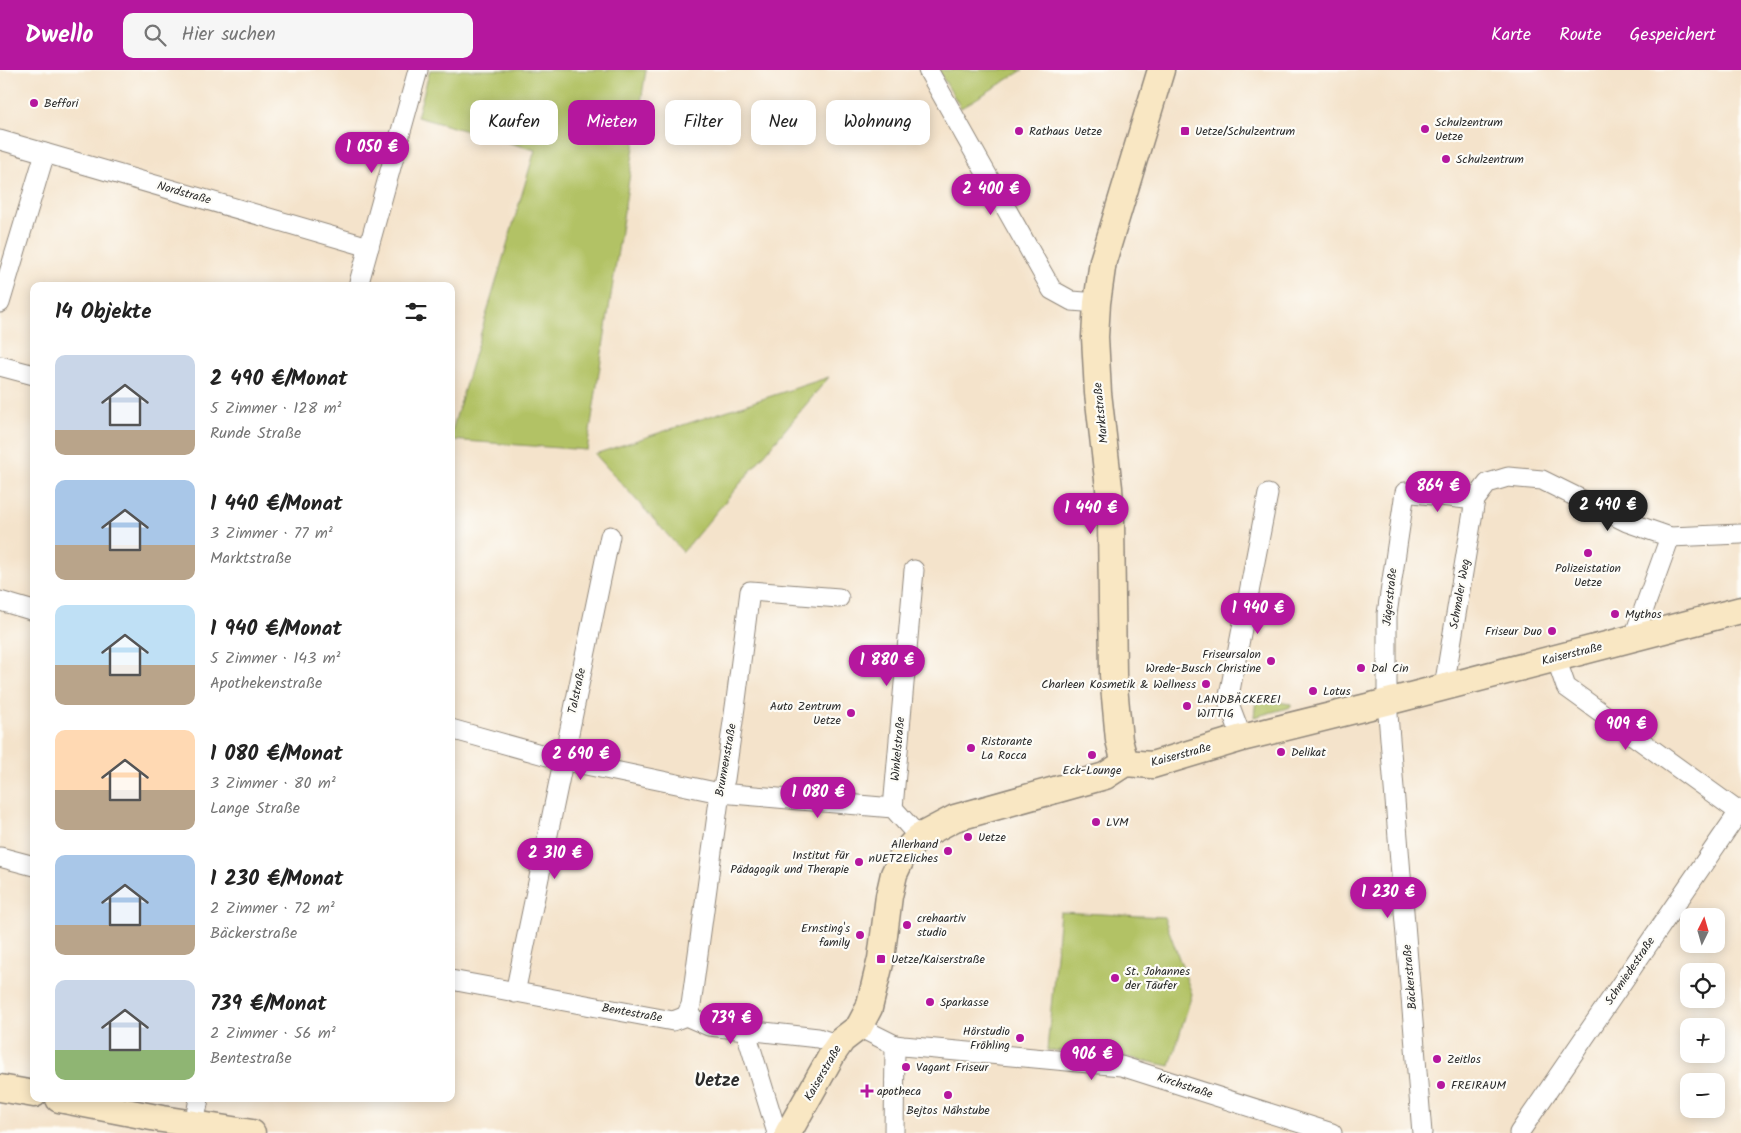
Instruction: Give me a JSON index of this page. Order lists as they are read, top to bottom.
{
  "streets": {
    "street": [
      "Nordstraße",
      "Marktstraße",
      "Schmaler Weg",
      "Jägerstraße",
      "Kaiserstraße",
      "Talstraße",
      "Winkelstraße",
      "Brunnenstraße",
      "Schmiedestraße",
      "Bäckerstraße",
      "Bentestraße",
      "Kirchstraße"
    ]
  },
  "crossings": [
    ["Marktstraße", "Kaiserstraße"],
    ["Schmaler Weg", "Jägerstraße"],
    ["Schmaler Weg", "Kaiserstraße"],
    ["Jägerstraße", "Kaiserstraße"],
    ["Jägerstraße", "Bäckerstraße"],
    ["Kaiserstraße", "Bäckerstraße"],
    ["Kaiserstraße", "Kirchstraße"],
    ["Talstraße", "Bentestraße"],
    ["Brunnenstraße", "Bentestraße"]
  ],
  "districts": ["Uetze"],
  "places": {
    "other": [
      "Beffori",
      "Schulzentrum Uetze",
      "Rathaus Uetze",
      "Schulzentrum",
      "Polizeistation Uetze",
      "Mythos",
      "Friseur Duo",
      "Friseursalon Wrede-Busch Christine",
      "Dal Cin",
      "Charleen Kosmetik & Wellness",
      "Lotus",
      "LANDBÄCKEREI WITTIG",
      "Auto Zentrum Uetze",
      "Ristorante La Rocca",
      "Delikat",
      "Eck-Lounge",
      "LVM",
      "Uetze",
      "Allerhand nUETZEliches",
      "Institut für Pädagogik und Therapie",
      "crehaartiv studio",
      "Ernsting's family",
      "St. Johannes der Täufer",
      "Sparkasse",
      "Hörstudio Fröhling",
      "Zeitlos",
      "Vagant Friseur",
      "FREIRAUM",
      "Bejtos Nähstube"
    ],
    "transit": ["Uetze/Schulzentrum", "Uetze/Kaiserstraße"],
    "health": ["apotheca"]
  },
  "north": "top",
  "page": {
    "header": "Dwello",
    "search": "Hier suchen",
    "nav": ["Karte", "Route", "Gespeichert"],
    "chip": [
      "Kaufen",
      "Mieten",
      "Filter",
      "Neu",
      "Wohnung"
    ],
    "price": [
      "1 050 €",
      "2 400 €",
      "864 €",
      "2 490 €",
      "1 440 €",
      "1 940 €",
      "1 880 €",
      "909 €",
      "2 690 €",
      "1 080 €",
      "2 310 €",
      "1 230 €",
      "739 €",
      "906 €"
    ],
    "heading": "14 Objekte",
    "list": [
      {
        "name": "2 490 €/Monat",
        "note": "5 Zimmer · 128 m² · Runde Straße"
      },
      {
        "name": "1 440 €/Monat",
        "note": "3 Zimmer · 77 m² · Marktstraße"
      },
      {
        "name": "1 940 €/Monat",
        "note": "5 Zimmer · 143 m² · Apothekenstraße"
      },
      {
        "name": "1 080 €/Monat",
        "note": "3 Zimmer · 80 m² · Lange Straße"
      },
      {
        "name": "1 230 €/Monat",
        "note": "2 Zimmer · 72 m² · Bäckerstraße"
      },
      {
        "name": "739 €/Monat",
        "note": "2 Zimmer · 56 m² · Bentestraße"
      }
    ],
    "map_buttons": ["+", "−"]
  }
}
